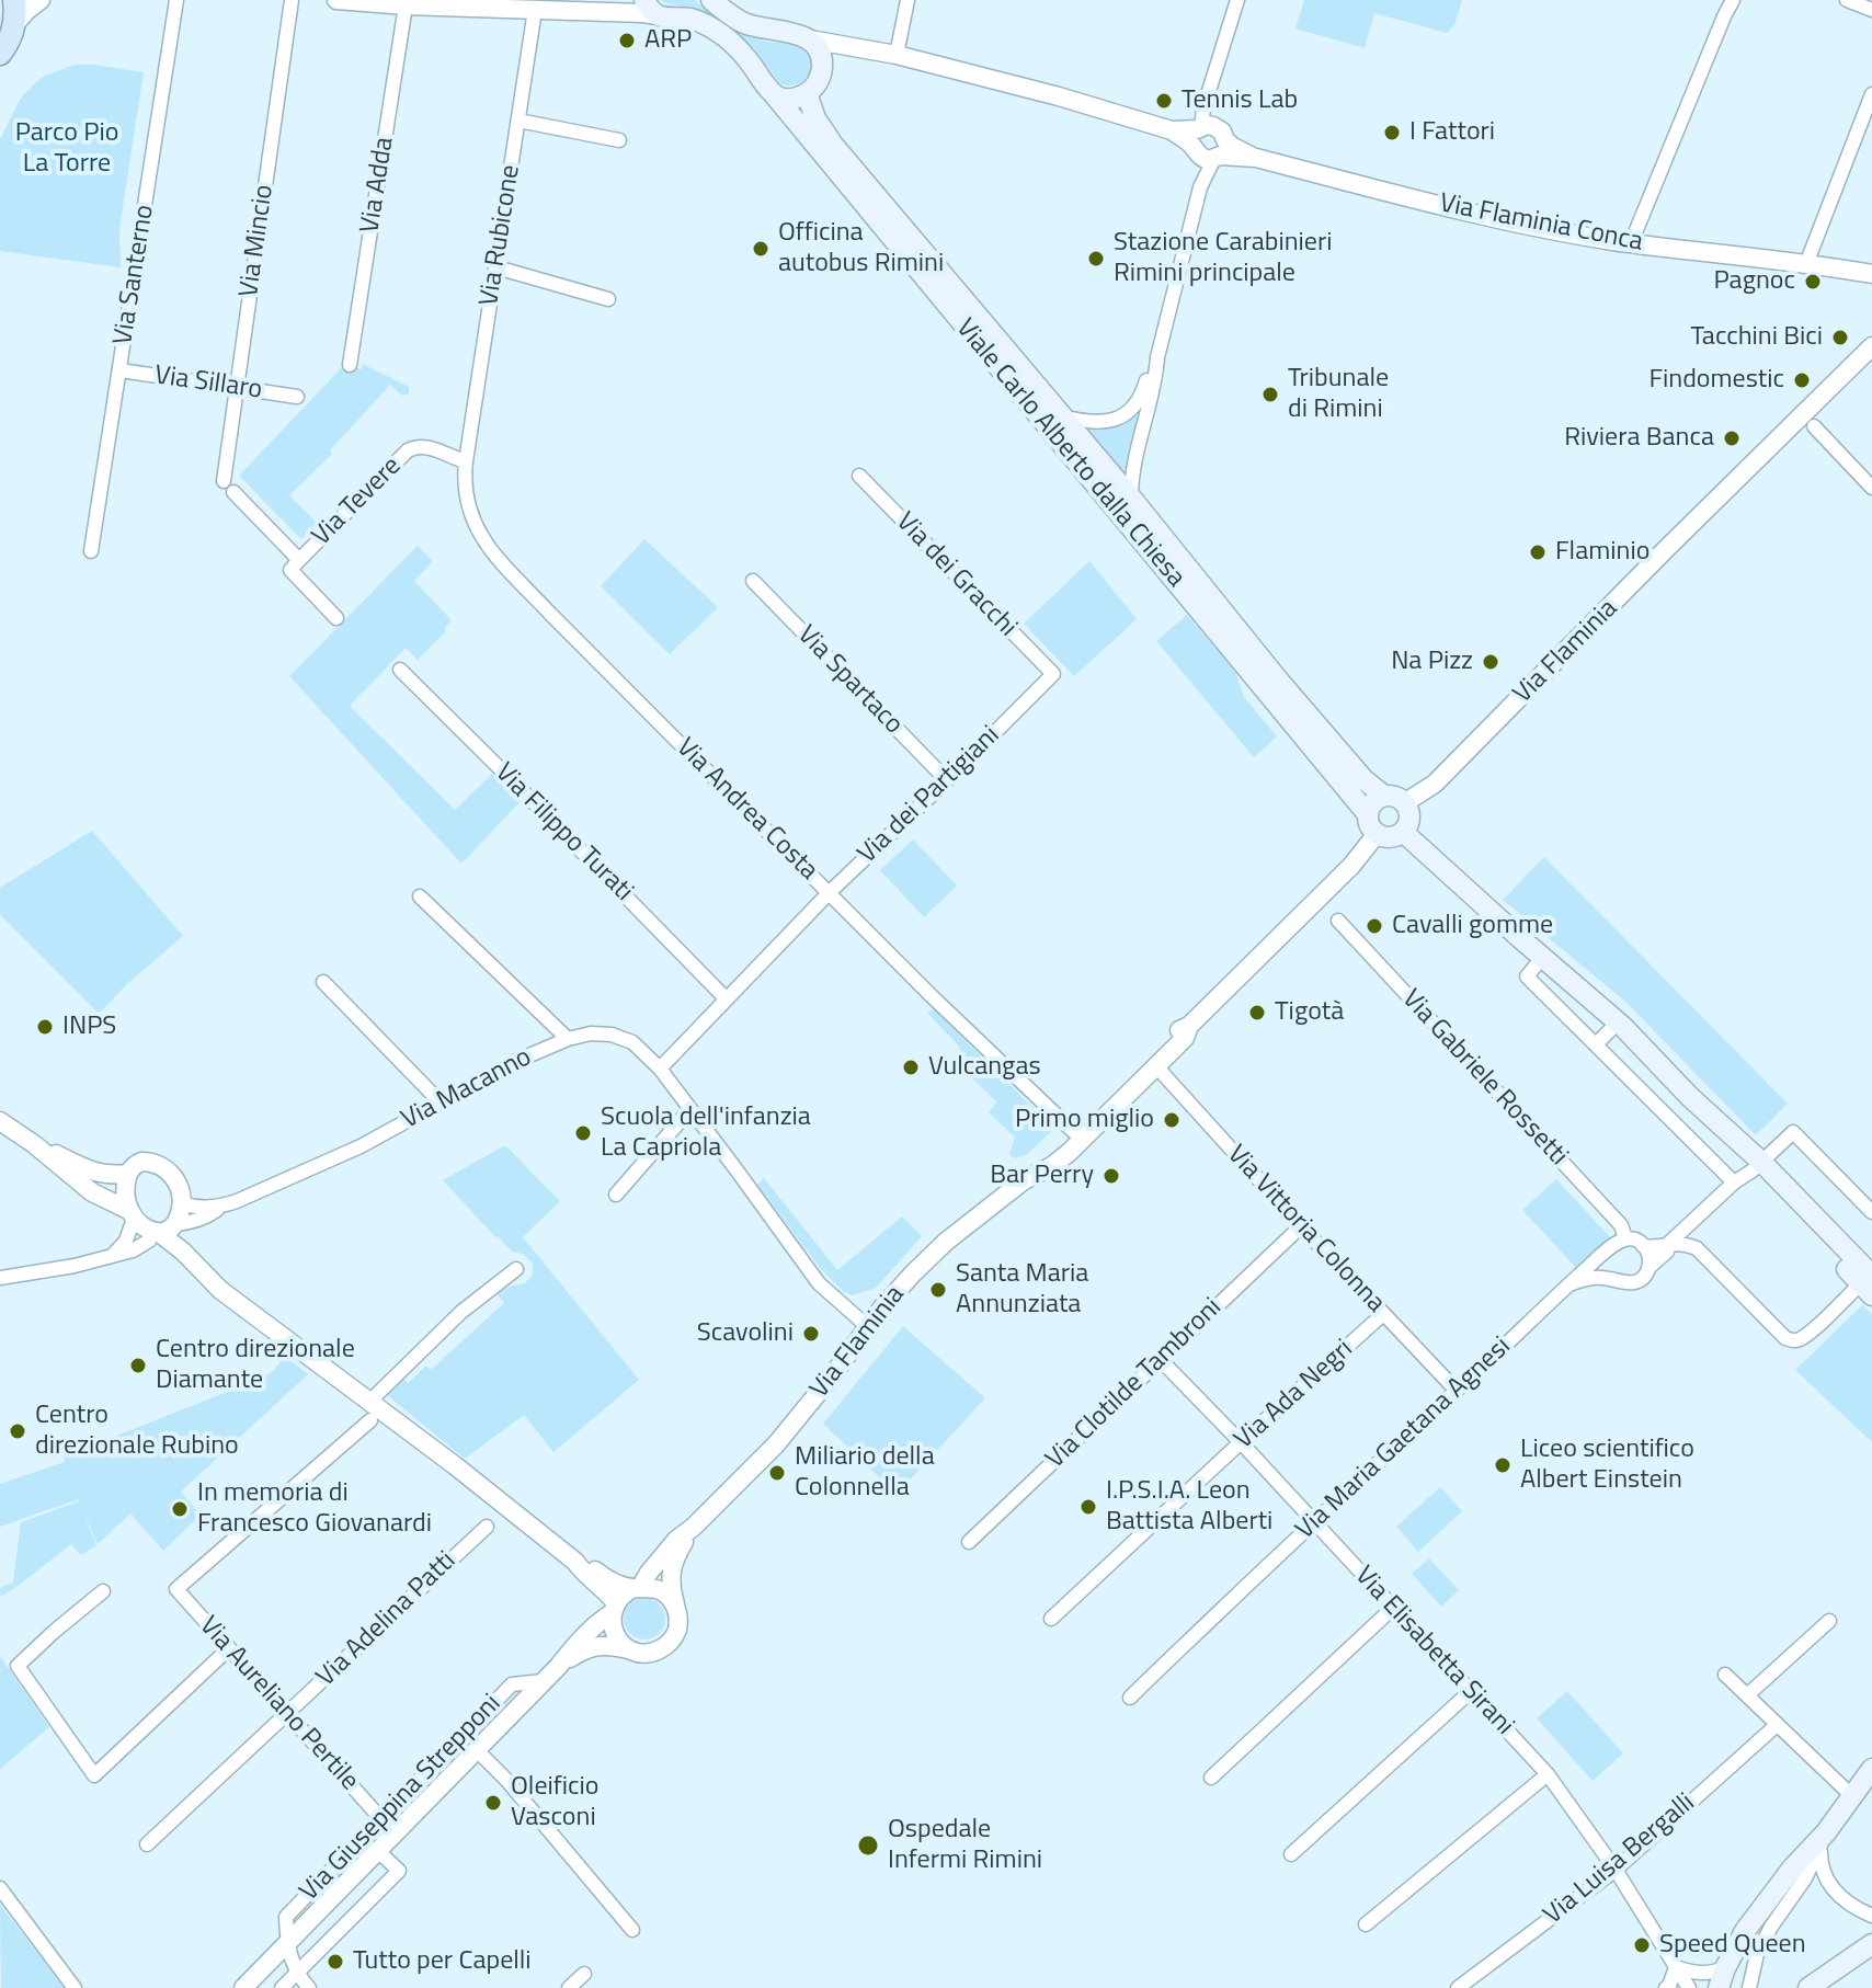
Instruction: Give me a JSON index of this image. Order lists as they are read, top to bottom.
{
  "streets": {
    "main road": ["Viale Carlo Alberto dalla Chiesa"],
    "street": [
      "Via Adda",
      "Via Flaminia Conca",
      "Via Rubicone",
      "Via Mincio",
      "Via Santerno",
      "Via Sillaro",
      "Via Tevere",
      "Via dei Gracchi",
      "Via Flaminia",
      "Via Spartaco",
      "Via dei Partigiani",
      "Via Andrea Costa",
      "Via Filippo Turati",
      "Via Gabriele Rossetti",
      "Via Macanno",
      "Via Vittoria Colonna",
      "Via Clotilde Tambroni",
      "Via Ada Negri",
      "Via Maria Gaetana Agnesi",
      "Via Adelina Patti",
      "Via Elisabetta Sirani",
      "Via Aureliano Pertile",
      "Via Giuseppina Strepponi",
      "Via Luisa Bergalli"
    ]
  },
  "crossings": [
    ["Via Rubicone", "Via Tevere"],
    ["Via Rubicone", "Via Andrea Costa"],
    ["Via Mincio", "Via Sillaro"],
    ["Via Santerno", "Via Sillaro"],
    ["Viale Carlo Alberto dalla Chiesa", "Via Flaminia"],
    ["Via Tevere", "Via Andrea Costa"],
    ["Via dei Gracchi", "Via dei Partigiani"],
    ["Via Flaminia", "Via Andrea Costa"],
    ["Via Flaminia", "Via Macanno"],
    ["Via Flaminia", "Via Vittoria Colonna"],
    ["Via Spartaco", "Via dei Partigiani"],
    ["Via dei Partigiani", "Via Andrea Costa"],
    ["Via dei Partigiani", "Via Filippo Turati"],
    ["Via dei Partigiani", "Via Macanno"],
    ["Via Gabriele Rossetti", "Via Maria Gaetana Agnesi"],
    ["Via Vittoria Colonna", "Via Clotilde Tambroni"],
    ["Via Vittoria Colonna", "Via Ada Negri"],
    ["Via Vittoria Colonna", "Via Maria Gaetana Agnesi"],
    ["Via Clotilde Tambroni", "Via Elisabetta Sirani"],
    ["Via Ada Negri", "Via Elisabetta Sirani"],
    ["Via Maria Gaetana Agnesi", "Via Elisabetta Sirani"],
    ["Via Adelina Patti", "Via Aureliano Pertile"],
    ["Via Elisabetta Sirani", "Via Luisa Bergalli"],
    ["Via Aureliano Pertile", "Via Giuseppina Strepponi"]
  ],
  "parks": ["Parco Pio La Torre"],
  "places": [
    "ARP",
    "Tennis Lab",
    "I Fattori",
    "Officina autobus Rimini",
    "Stazione Carabinieri Rimini principale",
    "Pagnoc",
    "Tacchini Bici",
    "Findomestic",
    "Tribunale di Rimini",
    "Riviera Banca",
    "Flaminio",
    "Na Pizz",
    "Cavalli gomme",
    "Tigotà",
    "INPS",
    "Vulcangas",
    "Primo miglio",
    "Scuola dell'infanzia La Capriola",
    "Bar Perry",
    "Santa Maria Annunziata",
    "Scavolini",
    "Centro direzionale Diamante",
    "Centro direzionale Rubino",
    "Liceo scientifico Albert Einstein",
    "Miliario della Colonnella",
    "I.P.S.I.A. Leon Battista Alberti",
    "In memoria di Francesco Giovanardi",
    "Oleificio Vasconi",
    "Ospedale Infermi Rimini",
    "Speed Queen",
    "Tutto per Capelli"
  ]
}
